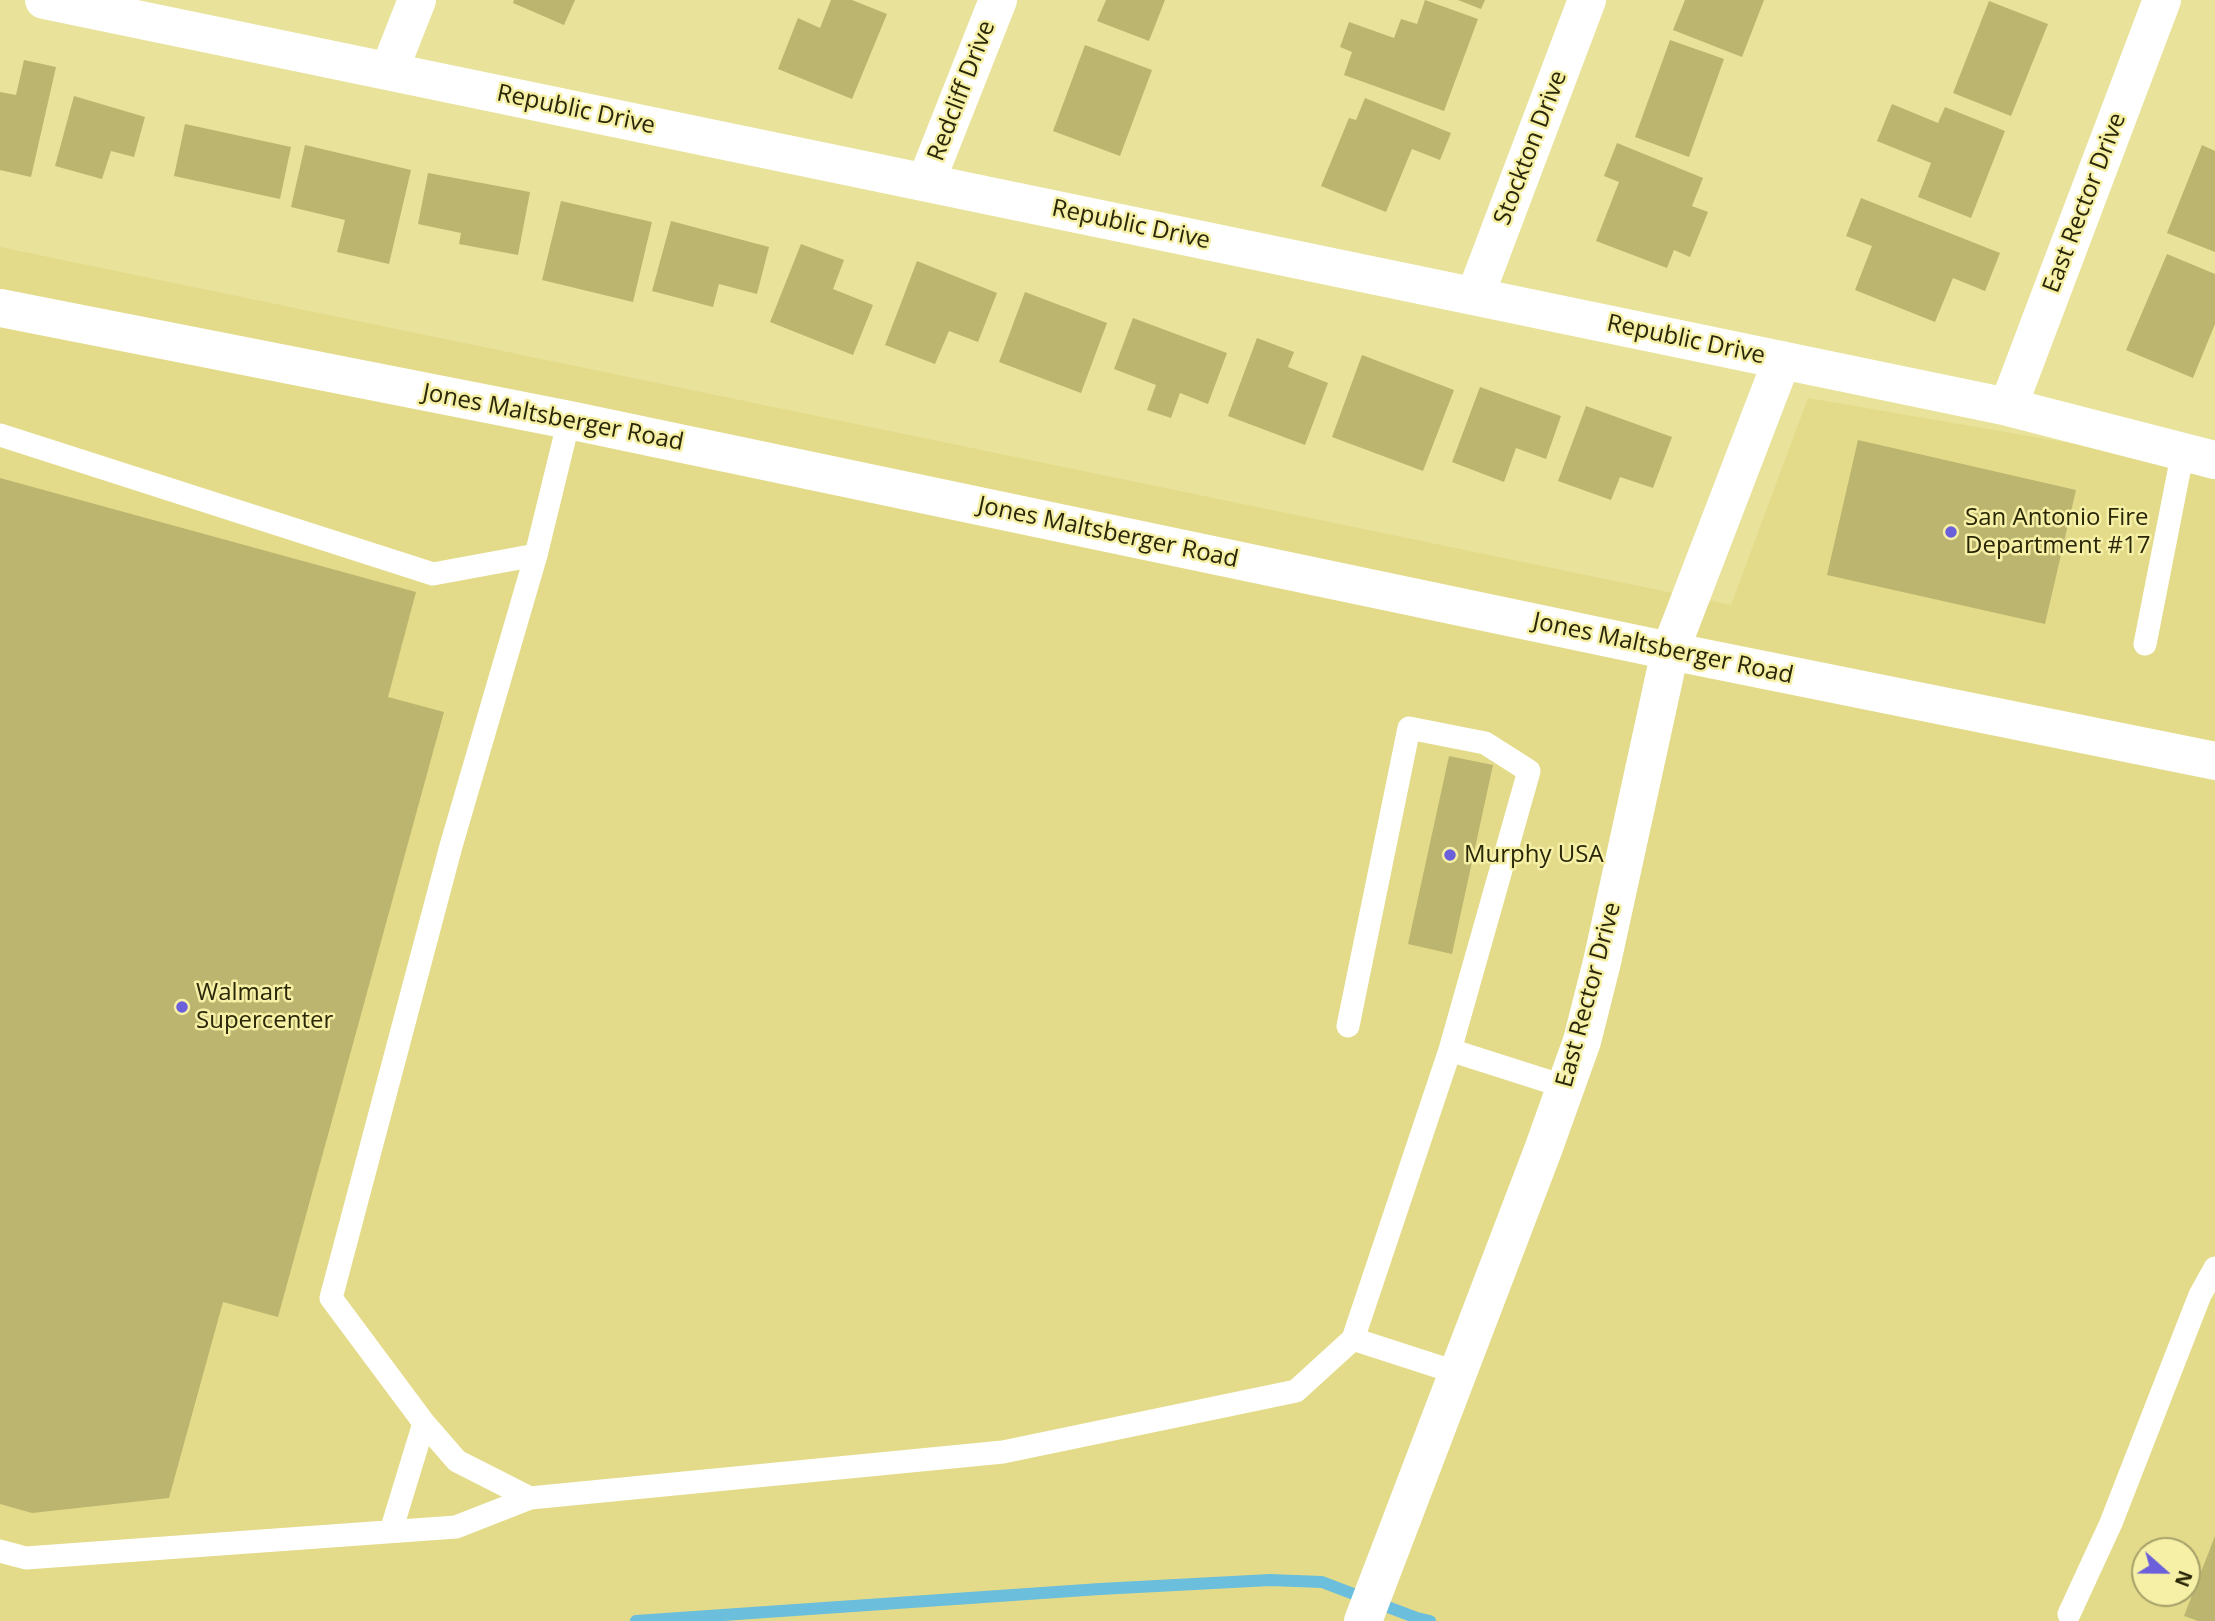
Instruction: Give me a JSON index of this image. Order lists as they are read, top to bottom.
{
  "streets": {
    "street": [
      "Redcliff Drive",
      "Republic Drive",
      "Stockton Drive",
      "East Rector Drive",
      "Jones Maltsberger Road"
    ]
  },
  "crossings": [
    ["Redcliff Drive", "Republic Drive"],
    ["Republic Drive", "Stockton Drive"],
    ["Republic Drive", "East Rector Drive"],
    ["East Rector Drive", "Jones Maltsberger Road"]
  ],
  "places": ["San Antonio Fire Department #17", "Murphy USA", "Walmart Supercenter"],
  "north": "right"
}
